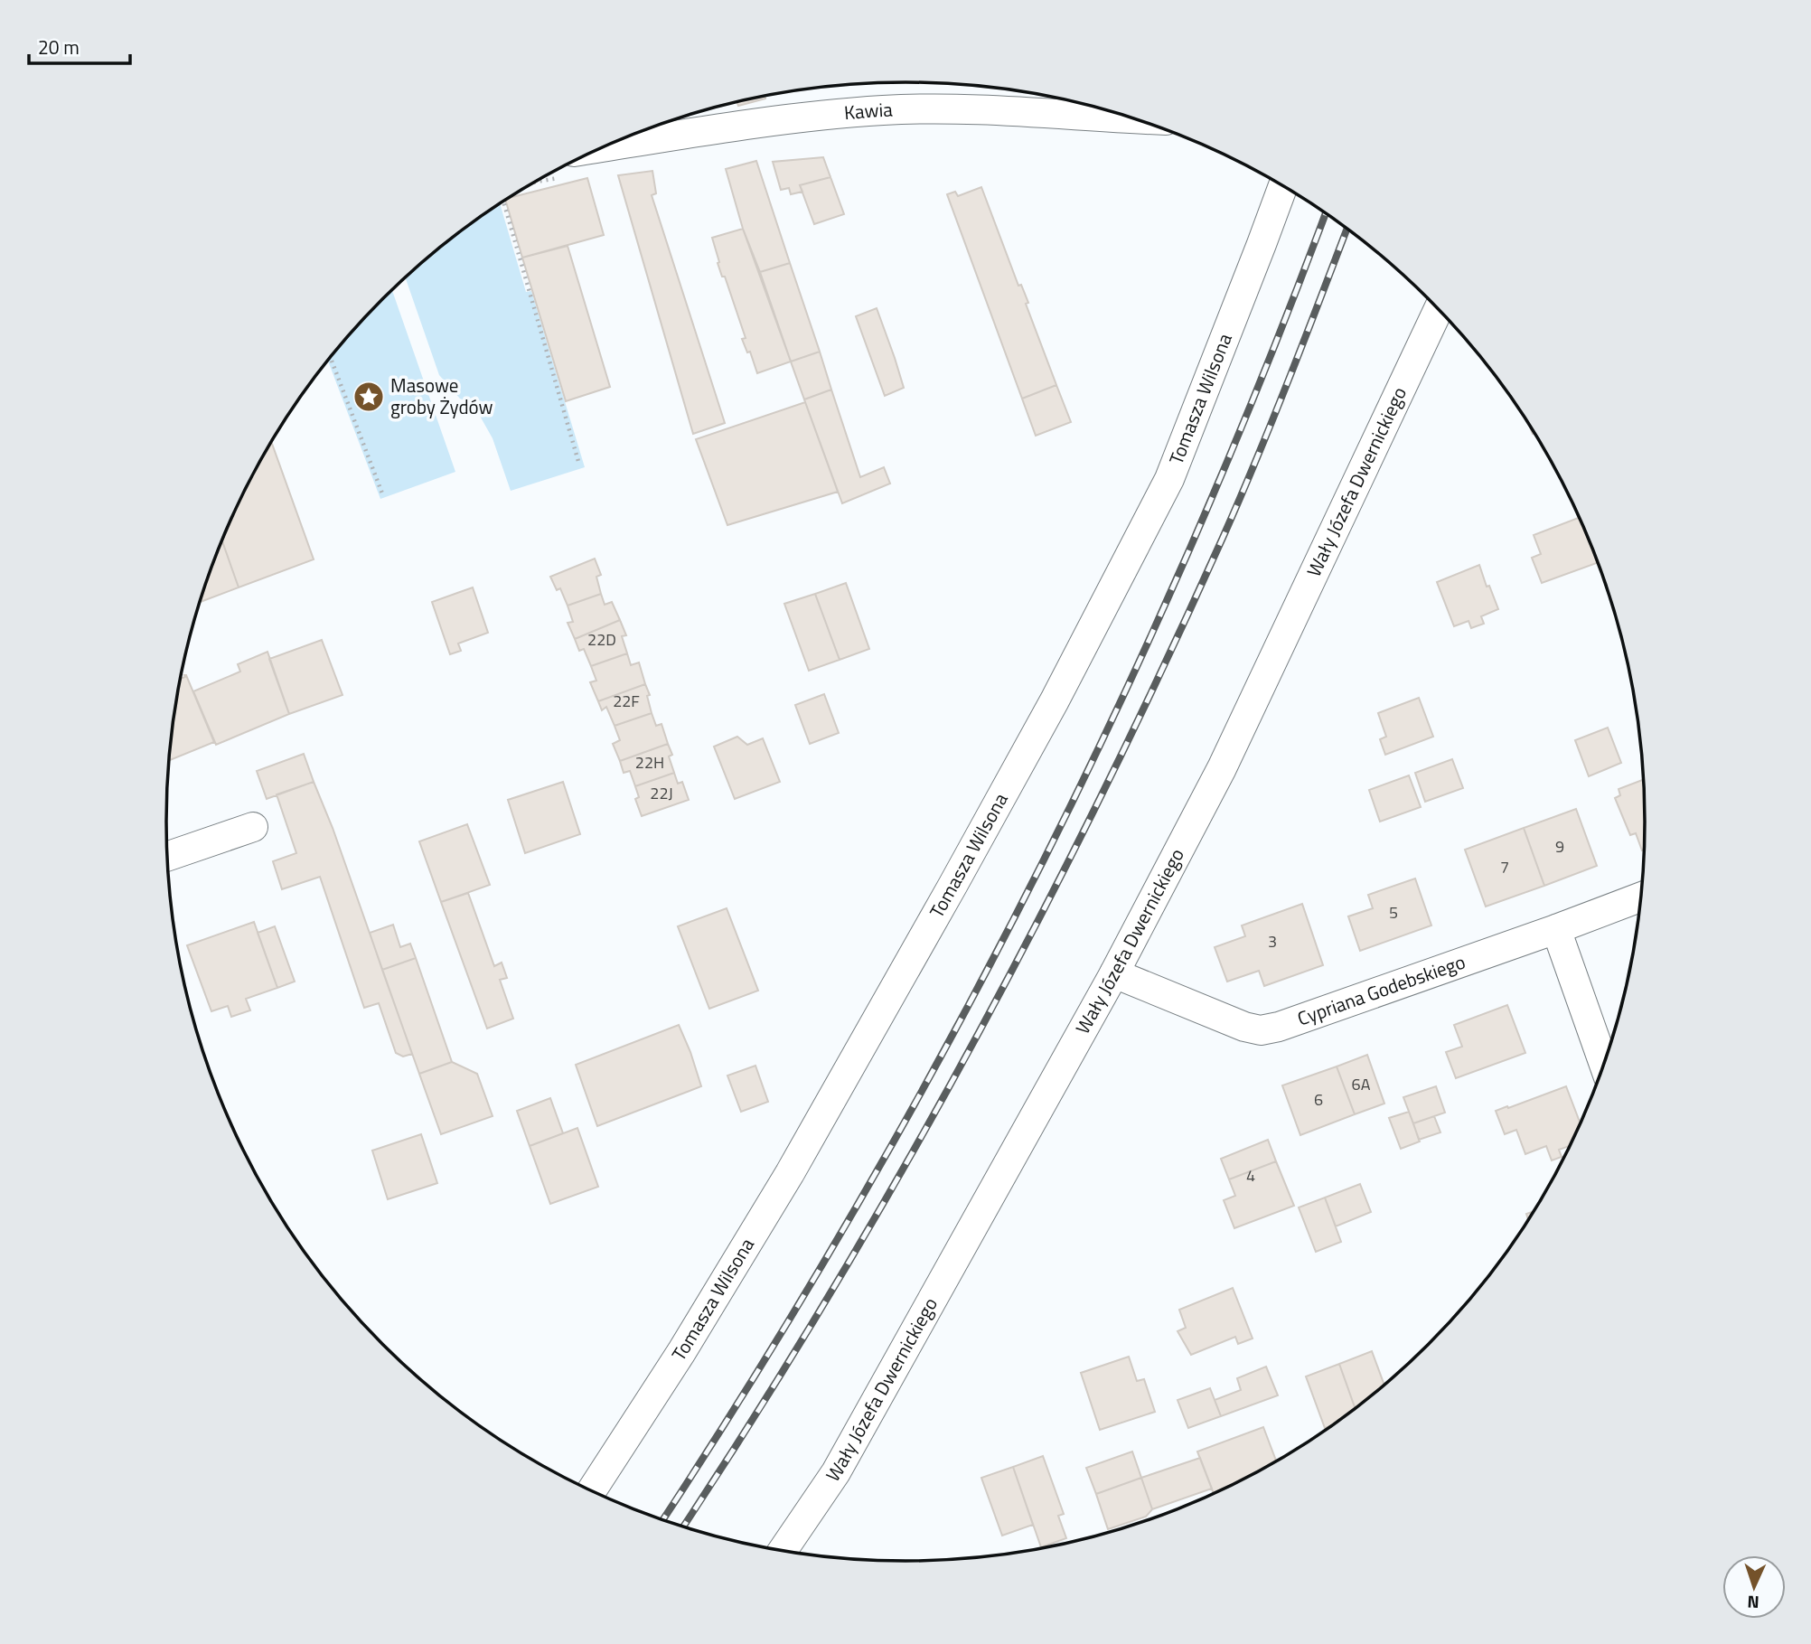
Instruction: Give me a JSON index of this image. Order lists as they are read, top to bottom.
{
  "streets": {
    "street": [
      "Kawia",
      "Tomasza Wilsona",
      "Wały Józefa Dwernickiego",
      "Cypriana Godebskiego"
    ]
  },
  "crossings": [
    ["Wały Józefa Dwernickiego", "Cypriana Godebskiego"]
  ],
  "places": {
    "place": ["Masowe groby Żydów"]
  },
  "house_numbers": [
    "22D",
    "22F",
    "22H",
    "22J",
    "9",
    "7",
    "5",
    "3",
    "6A",
    "6",
    "4"
  ],
  "scale_bar": "20 m",
  "north": "bottom"
}
